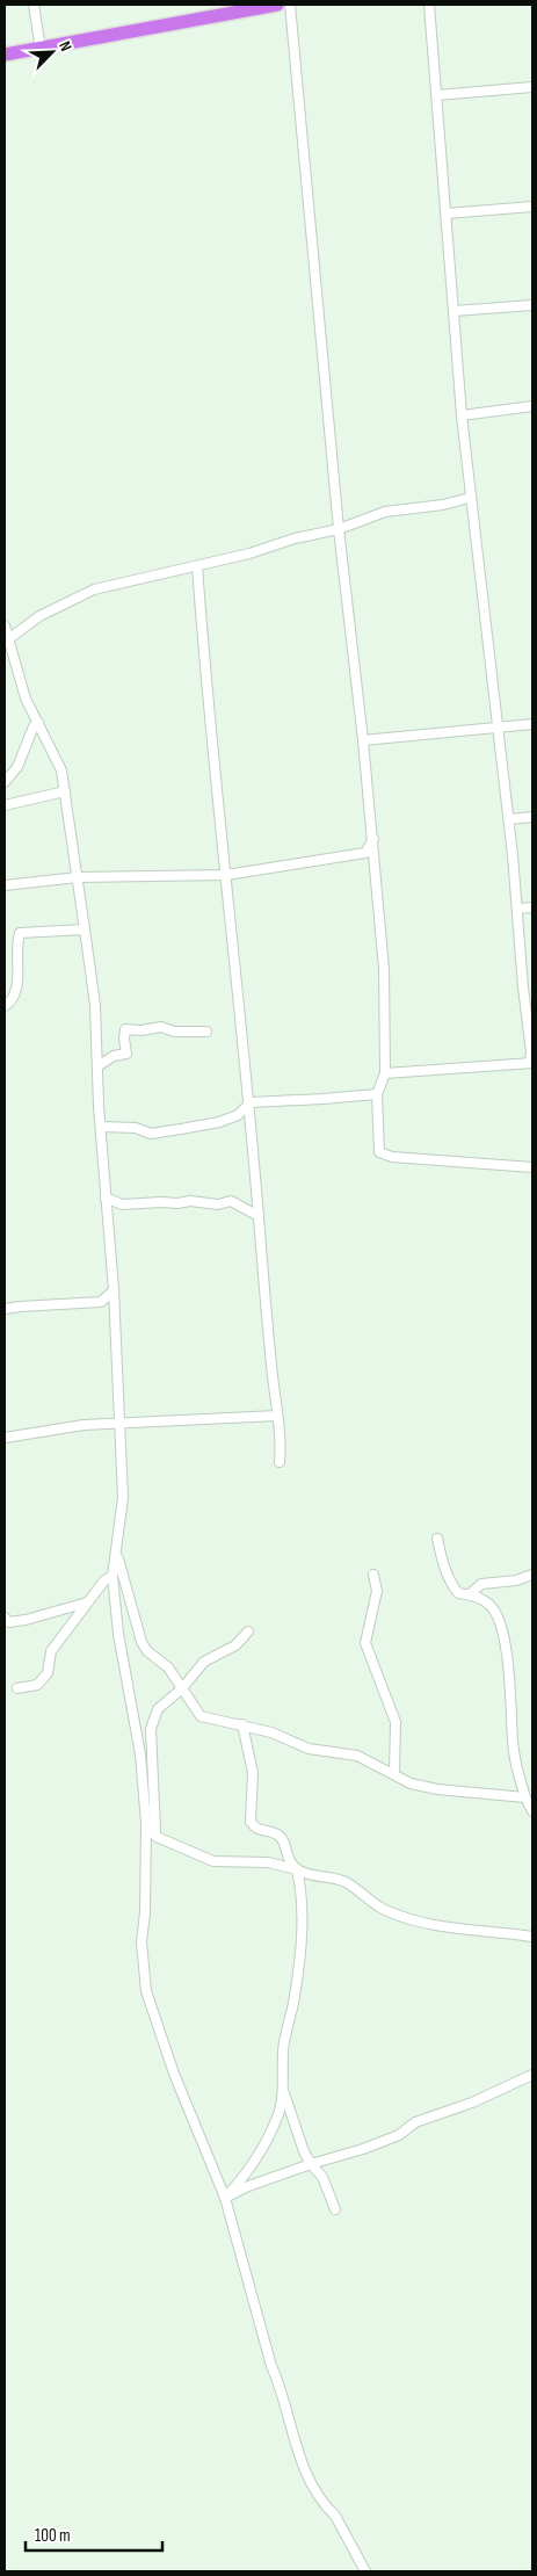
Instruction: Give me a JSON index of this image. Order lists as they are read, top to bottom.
{
  "scale_bar": "100 m",
  "north": "top right"
}
